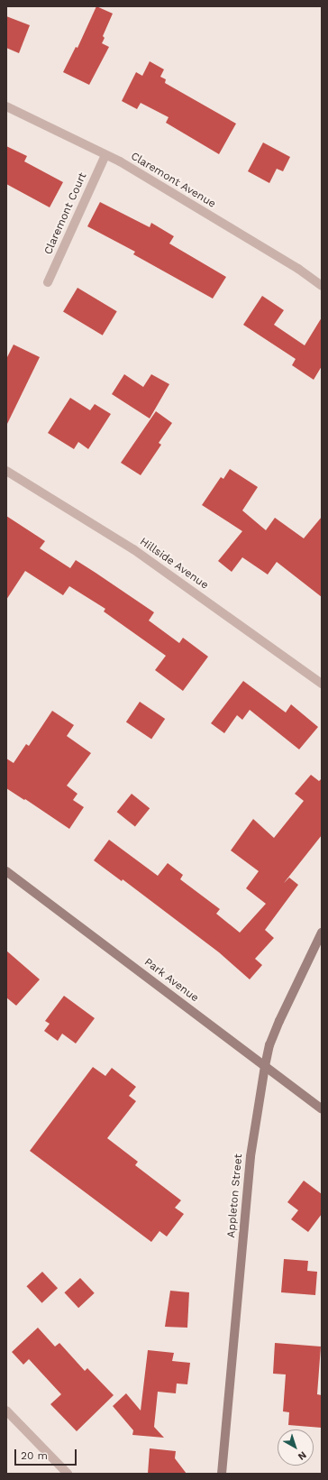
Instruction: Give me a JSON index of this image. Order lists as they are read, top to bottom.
{
  "streets": {
    "street": [
      "Claremont Avenue",
      "Claremont Court",
      "Hillside Avenue",
      "Park Avenue",
      "Appleton Street"
    ]
  },
  "crossings": [
    ["Claremont Avenue", "Claremont Court"],
    ["Park Avenue", "Appleton Street"]
  ],
  "scale_bar": "20 m",
  "north": "bottom right"
}
